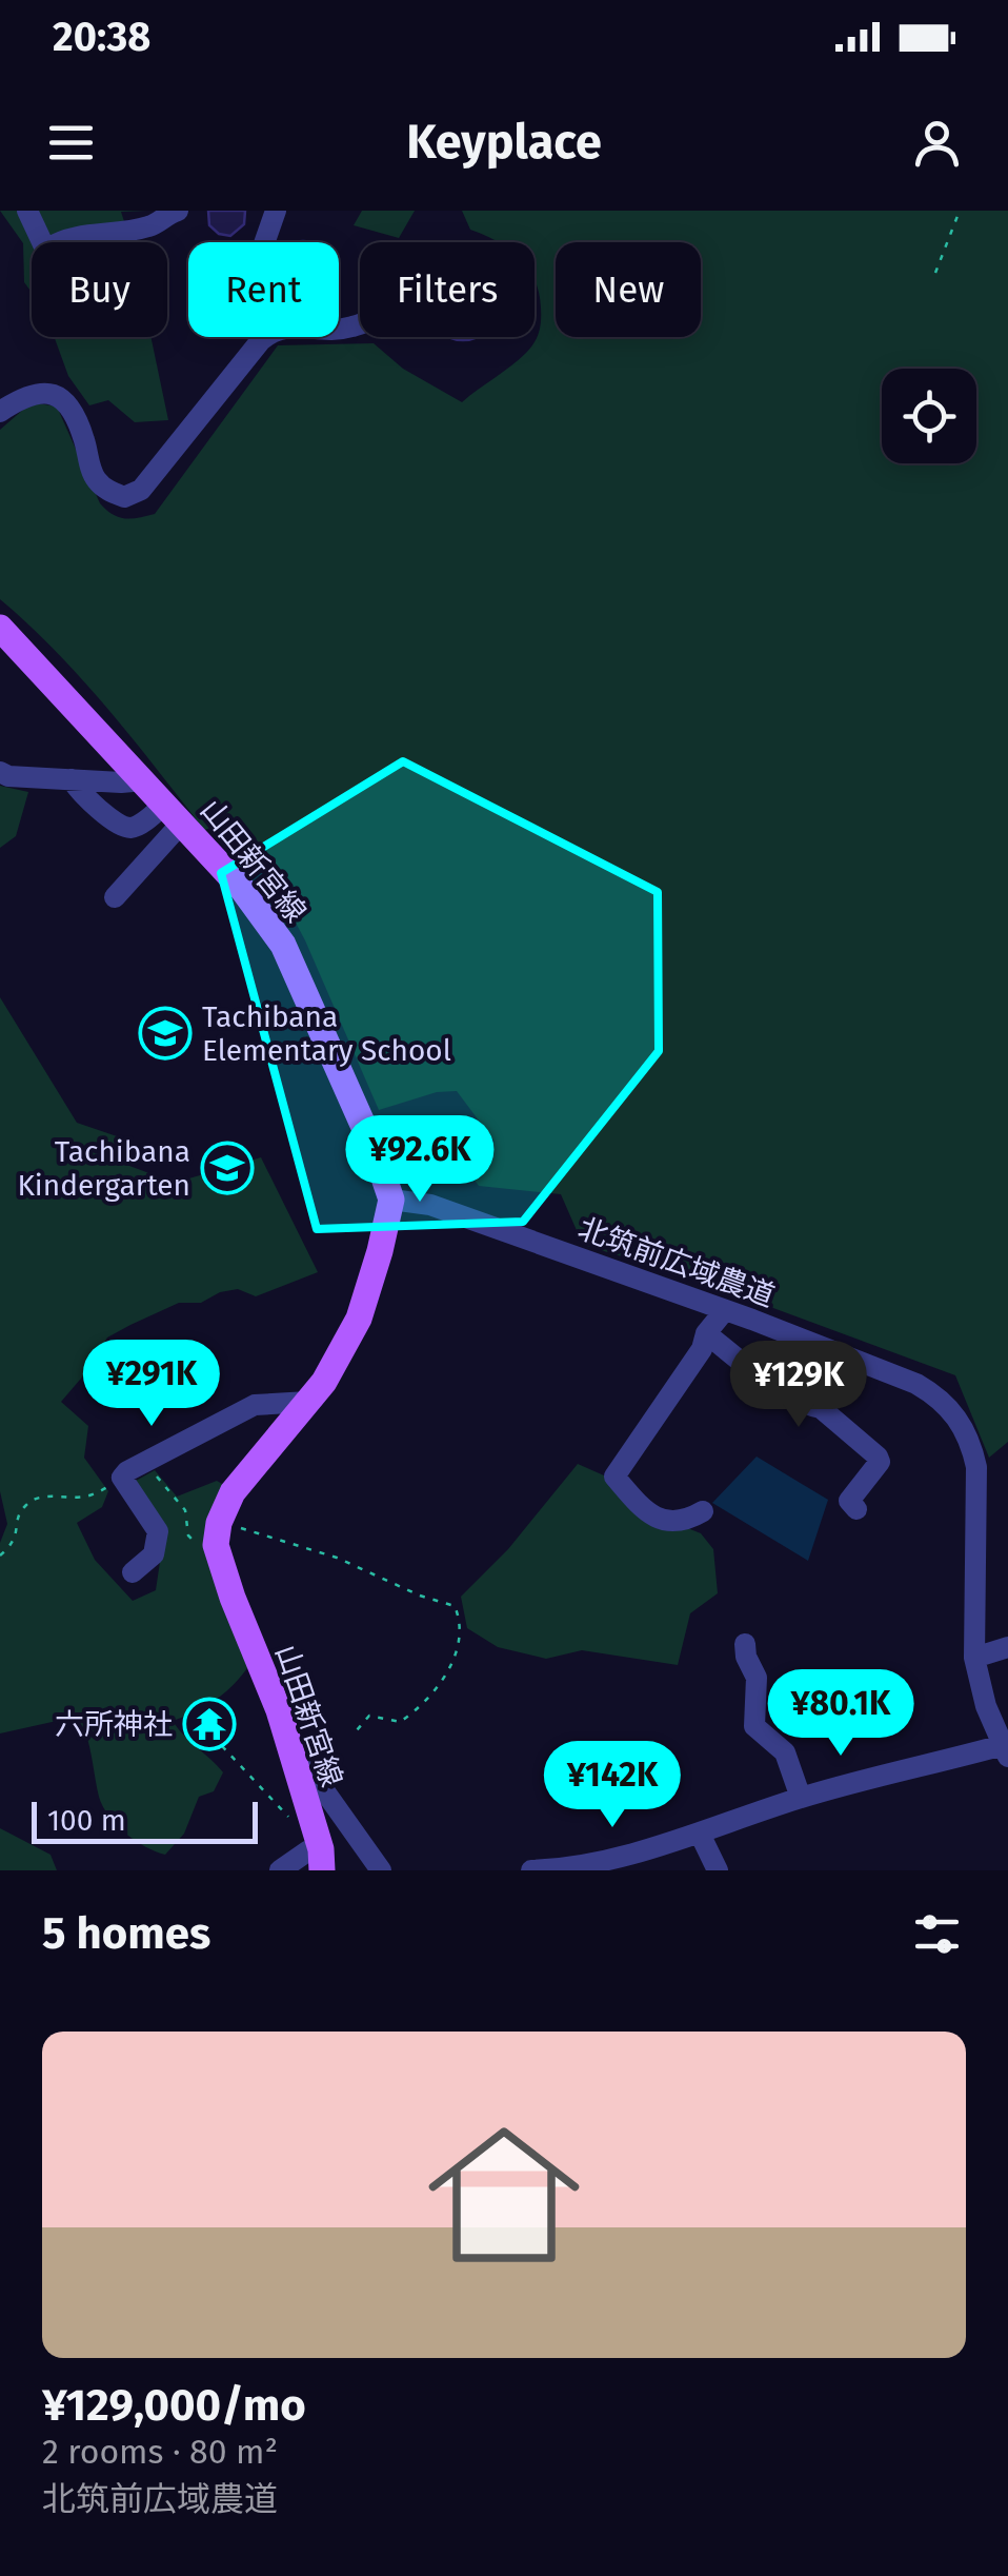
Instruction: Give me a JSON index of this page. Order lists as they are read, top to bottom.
{
  "streets": {
    "main road": ["山田新宮線"],
    "street": ["北筑前広域農道"]
  },
  "crossings": [
    ["山田新宮線", "北筑前広域農道"]
  ],
  "places": {
    "school or university": ["Tachibana Elementary School", "Tachibana Kindergarten"],
    "temple": ["六所神社"]
  },
  "scale_bar": "100 m",
  "page": {
    "status": "20:38",
    "header": "Keyplace",
    "chip": [
      "Buy",
      "Rent",
      "Filters",
      "New"
    ],
    "price": [
      "¥92.6K",
      "¥291K",
      "¥129K",
      "¥80.1K",
      "¥142K"
    ],
    "scale": "100 m",
    "heading": "5 homes",
    "list": [
      {
        "name": "¥129,000/mo",
        "note": "2 rooms · 80 m² · 北筑前広域農道"
      }
    ]
  }
}
